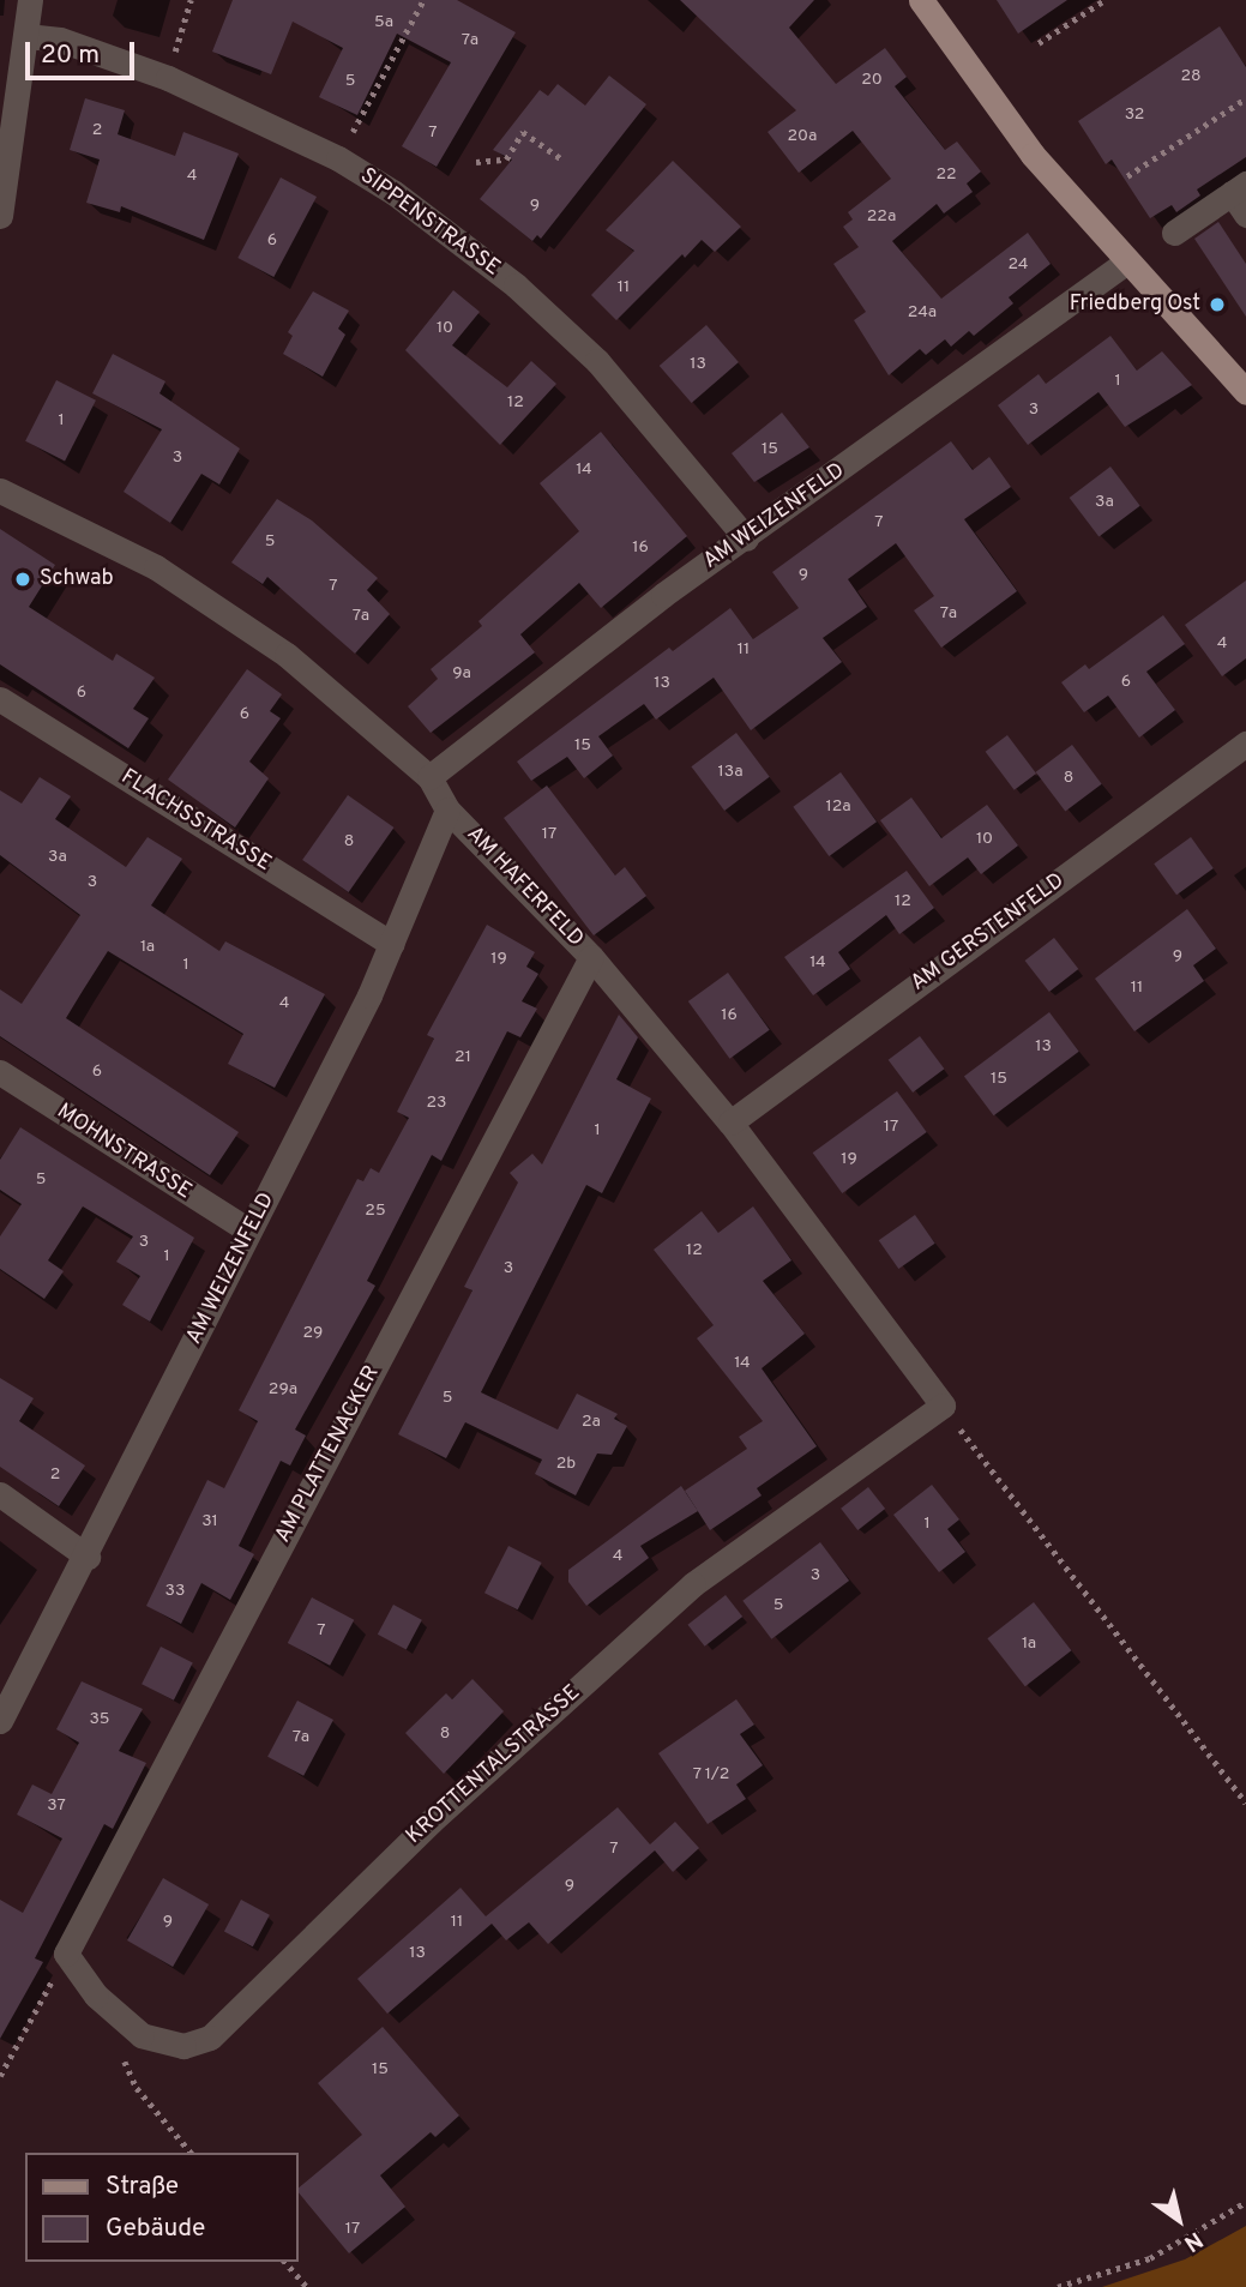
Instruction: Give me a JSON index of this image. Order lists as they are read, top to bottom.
{
  "streets": {
    "street": [
      "SIPPENSTRASSE",
      "AM WEIZENFELD",
      "FLACHSSTRASSE",
      "AM HAFERFELD",
      "AM GERSTENFELD",
      "MOHNSTRASSE",
      "AM PLATTENACKER",
      "KROTTENTALSTRASSE"
    ]
  },
  "crossings": [
    ["SIPPENSTRASSE", "AM WEIZENFELD"],
    ["AM WEIZENFELD", "FLACHSSTRASSE"],
    ["AM WEIZENFELD", "AM HAFERFELD"],
    ["AM WEIZENFELD", "MOHNSTRASSE"],
    ["AM HAFERFELD", "AM GERSTENFELD"],
    ["AM HAFERFELD", "AM PLATTENACKER"],
    ["AM HAFERFELD", "KROTTENTALSTRASSE"],
    ["AM PLATTENACKER", "KROTTENTALSTRASSE"]
  ],
  "places": ["Friedberg Ost", "Schwab"],
  "house_numbers": [
    "5a",
    "7a",
    "28",
    "20",
    "5",
    "32",
    "2",
    "7",
    "20a",
    "22",
    "4",
    "9",
    "22a",
    "6",
    "24",
    "11",
    "24a",
    "10",
    "13",
    "1",
    "12",
    "3",
    "1",
    "15",
    "3",
    "14",
    "3a",
    "7",
    "5",
    "16",
    "9",
    "7",
    "7a",
    "7a",
    "4",
    "11",
    "9a",
    "6",
    "13",
    "6",
    "6",
    "15",
    "13a",
    "8",
    "12a",
    "17",
    "10",
    "8",
    "3a",
    "3",
    "12",
    "1a",
    "9",
    "19",
    "14",
    "1",
    "11",
    "4",
    "16",
    "13",
    "21",
    "6",
    "15",
    "23",
    "17",
    "1",
    "19",
    "5",
    "25",
    "3",
    "12",
    "1",
    "3",
    "29",
    "14",
    "29a",
    "5",
    "2a",
    "2b",
    "2",
    "31",
    "1",
    "4",
    "3",
    "33",
    "5",
    "7",
    "1a",
    "35",
    "8",
    "7a",
    "7 1/2",
    "37",
    "7",
    "9",
    "9",
    "11",
    "13",
    "15",
    "17"
  ],
  "legend": ["Straße", "Gebäude"],
  "scale_bar": "20 m",
  "north": "bottom right"
}
